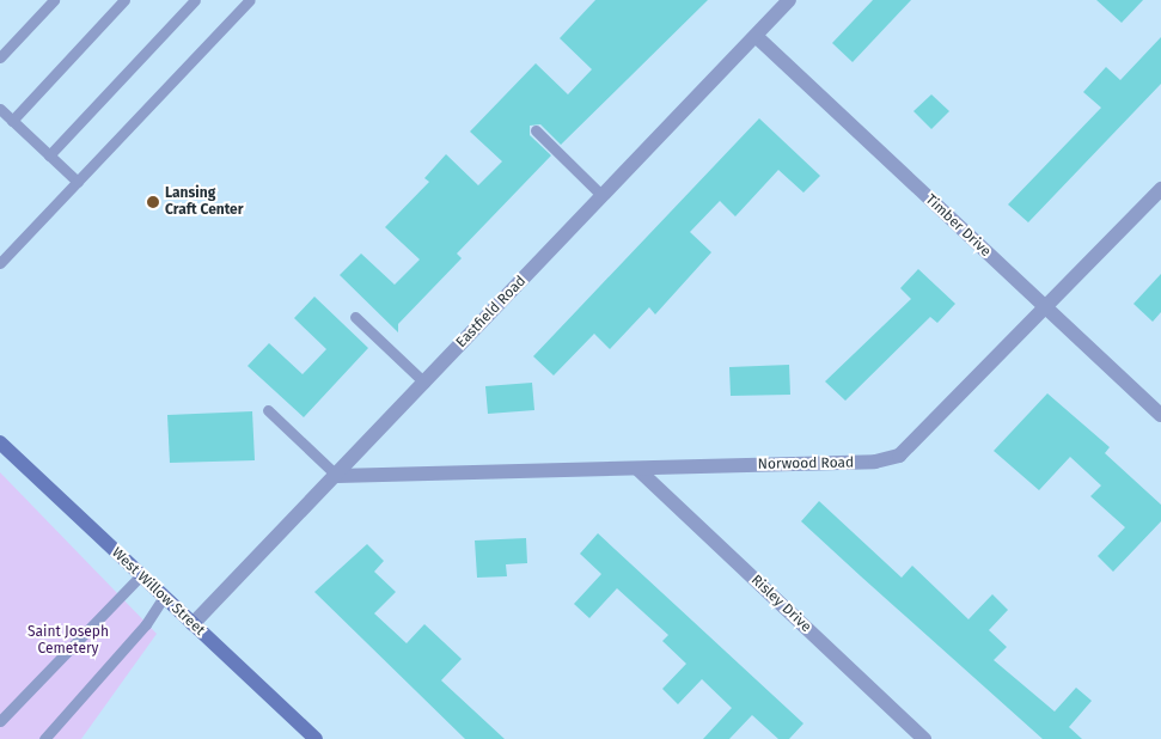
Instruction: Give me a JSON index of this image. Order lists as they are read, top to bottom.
{
  "streets": {
    "street": [
      "Timber Drive",
      "Eastfield Road",
      "Norwood Road",
      "West Willow Street",
      "Risley Drive"
    ]
  },
  "crossings": [
    ["Timber Drive", "Eastfield Road"],
    ["Timber Drive", "Norwood Road"],
    ["Eastfield Road", "Norwood Road"],
    ["Eastfield Road", "West Willow Street"],
    ["Norwood Road", "Risley Drive"]
  ],
  "parks": ["Saint Joseph Cemetery"],
  "places": ["Lansing Craft Center"]
}
